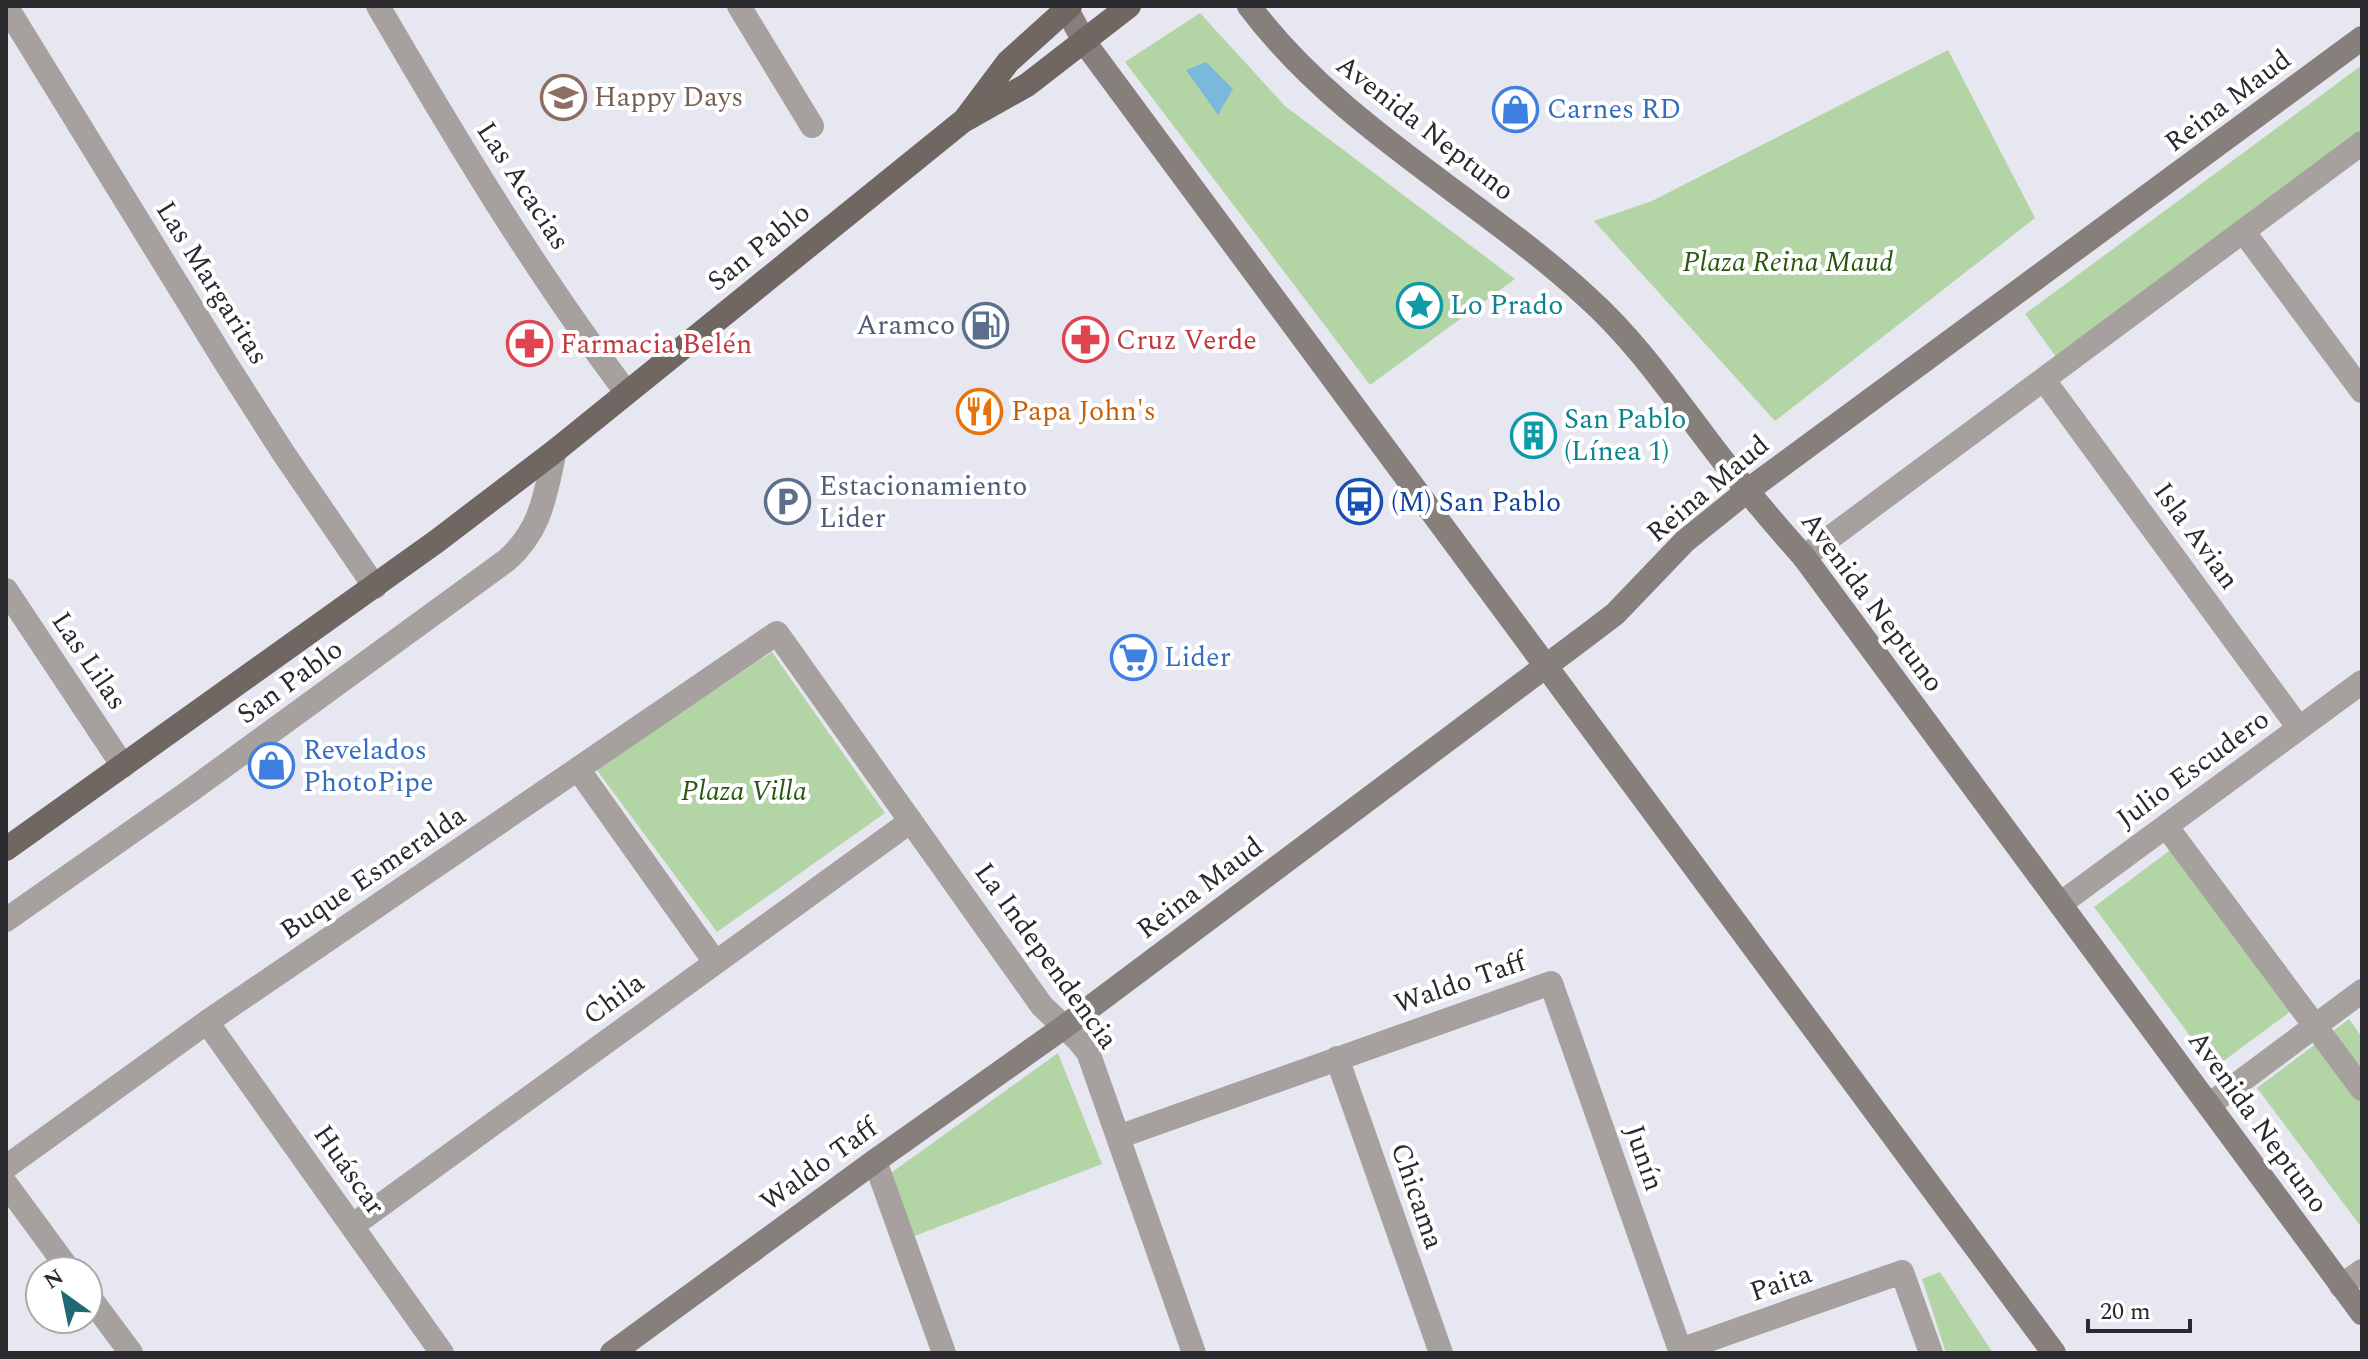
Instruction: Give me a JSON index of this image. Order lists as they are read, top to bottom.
{
  "streets": {
    "main road": [
      "Reina Maud",
      "Avenida Neptuno",
      "San Pablo",
      "Waldo Taff"
    ],
    "street": [
      "Las Acacias",
      "Las Margaritas",
      "Isla Avian",
      "Las Lilas",
      "Julio Escudero",
      "Buque Esmeralda",
      "La Independencia",
      "Chila",
      "Junín",
      "Huáscar",
      "Chicama",
      "Paita"
    ]
  },
  "crossings": [
    ["Reina Maud", "Avenida Neptuno"],
    ["Reina Maud", "La Independencia"],
    ["Reina Maud", "Waldo Taff"],
    ["Avenida Neptuno", "Julio Escudero"],
    ["Las Acacias", "San Pablo"],
    ["San Pablo", "Las Margaritas"],
    ["San Pablo", "Las Lilas"],
    ["Isla Avian", "Julio Escudero"],
    ["Buque Esmeralda", "La Independencia"],
    ["Buque Esmeralda", "Huáscar"],
    ["La Independencia", "Waldo Taff"],
    ["La Independencia", "Chila"],
    ["Waldo Taff", "Junín"],
    ["Waldo Taff", "Chicama"],
    ["Chila", "Huáscar"],
    ["Junín", "Paita"]
  ],
  "parks": ["Plaza Reina Maud", "Plaza Villa"],
  "places": {
    "school or university": ["Happy Days"],
    "shop": ["Carnes RD", "Revelados PhotoPipe"],
    "place": ["Lo Prado"],
    "fuel station": ["Aramco"],
    "pharmacy": ["Cruz Verde", "Farmacia Belén"],
    "restaurant": ["Papa John's"],
    "building": ["San Pablo (Línea 1)"],
    "parking": ["Estacionamiento Lider"],
    "bus stop": ["(M) San Pablo"],
    "supermarket": ["Lider"]
  },
  "scale_bar": "20 m",
  "north": "top left"
}
